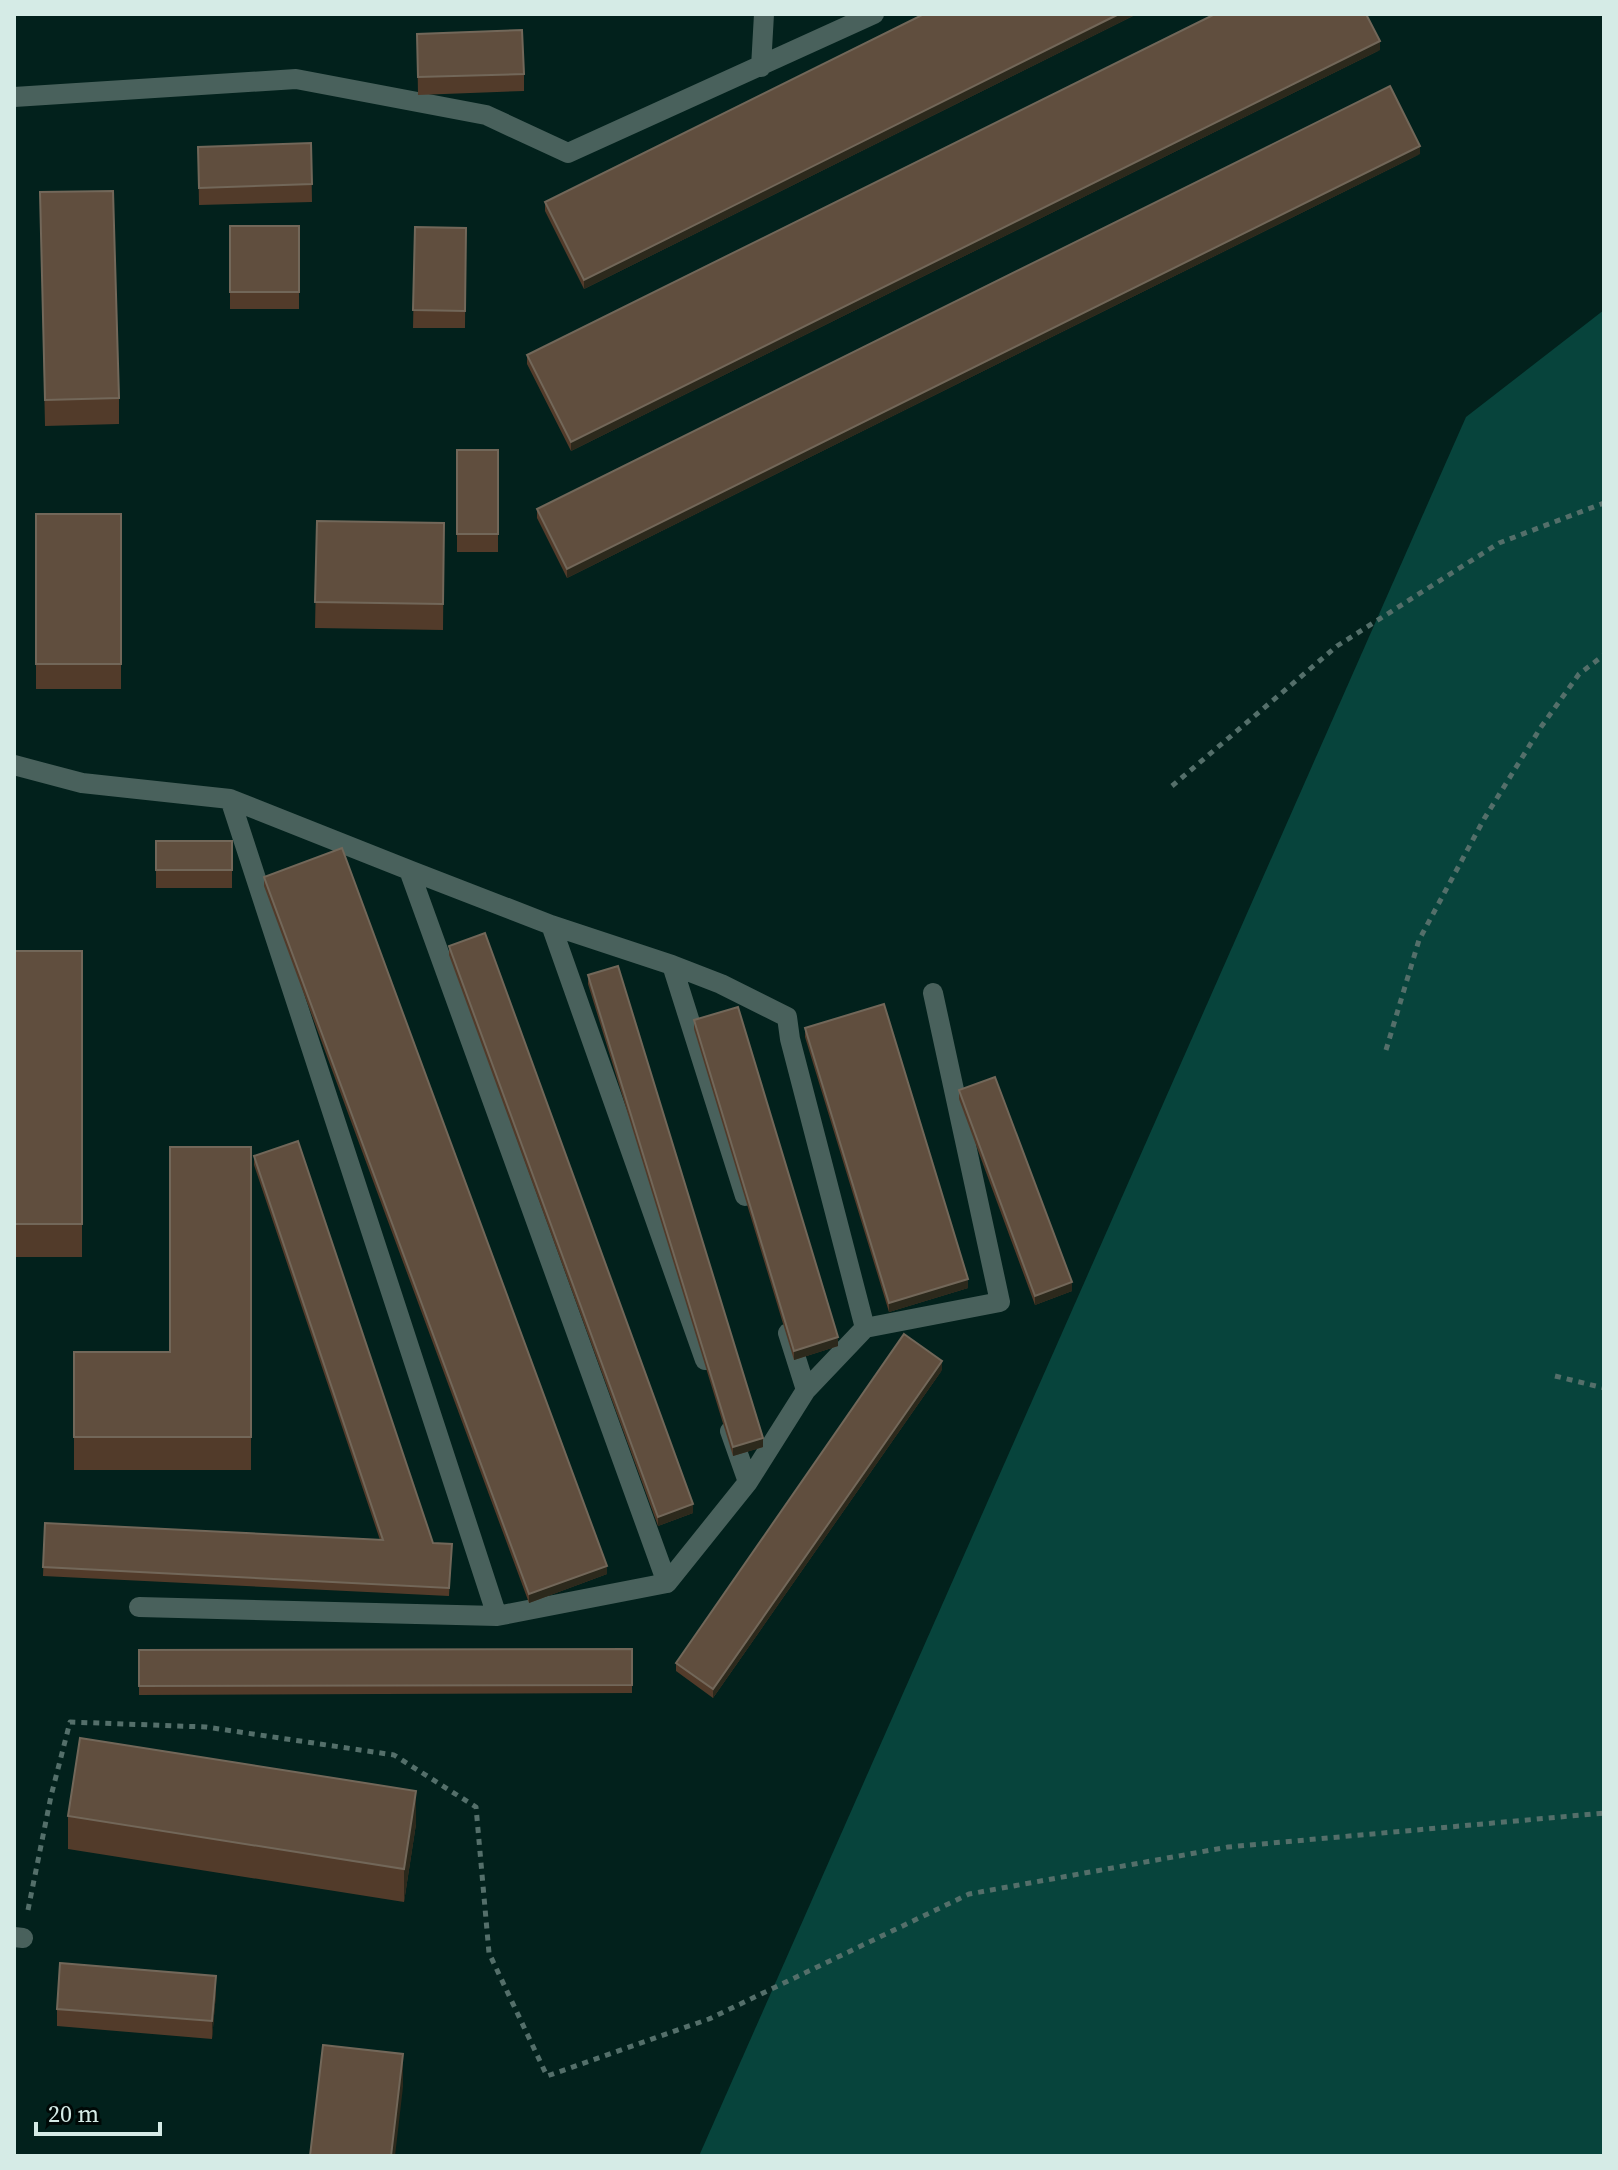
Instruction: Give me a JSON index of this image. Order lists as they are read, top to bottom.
{
  "scale_bar": "20 m"
}
